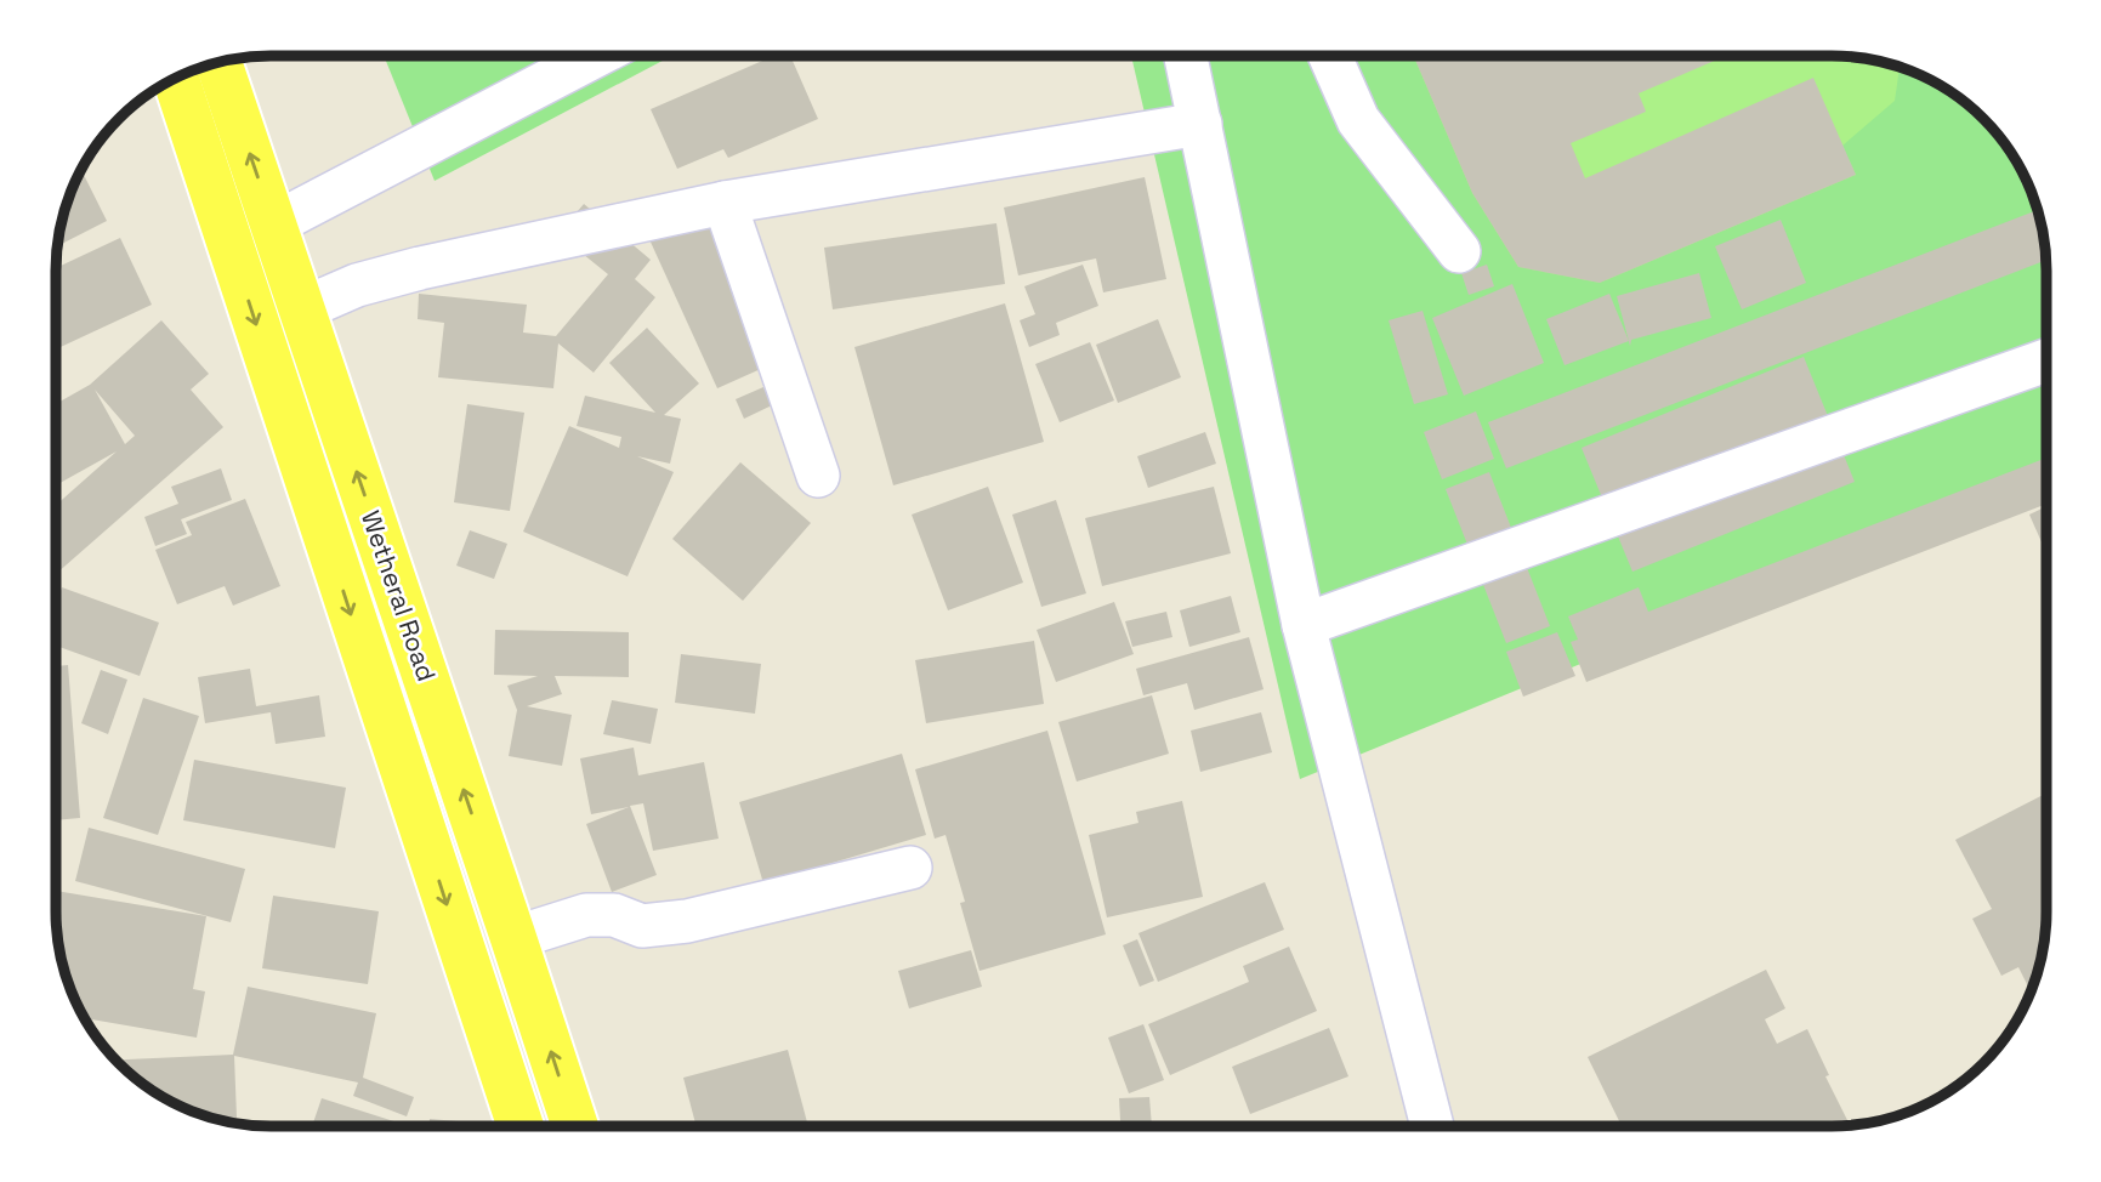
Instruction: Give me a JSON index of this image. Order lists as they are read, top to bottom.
{
  "streets": {
    "main road": ["Wetheral Road"]
  }
}
